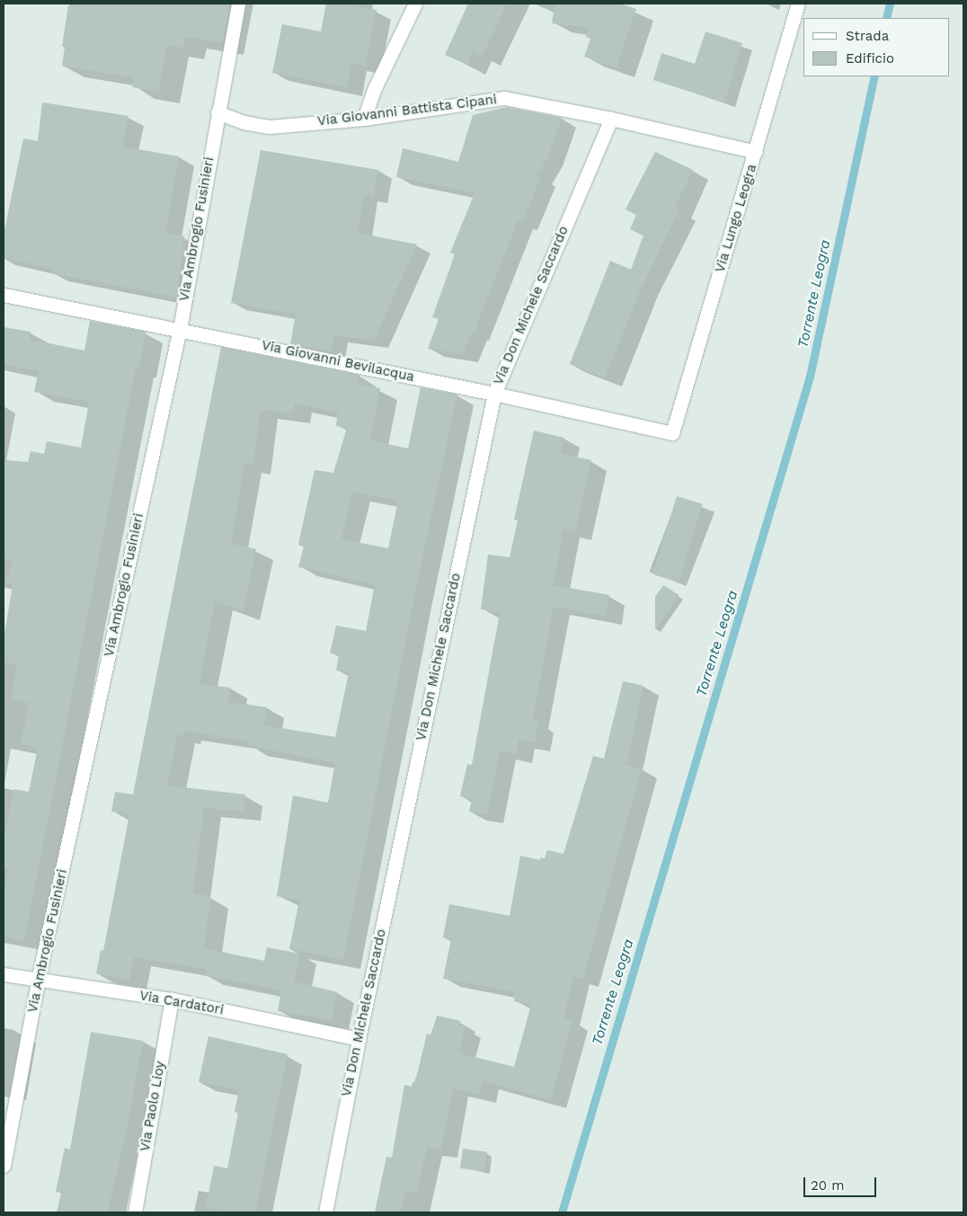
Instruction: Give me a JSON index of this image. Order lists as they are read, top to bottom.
{
  "streets": {
    "street": [
      "Via Giovanni Battista Cipani",
      "Via Lungo Leogra",
      "Via Ambrogio Fusinieri",
      "Via Don Michele Saccardo",
      "Via Giovanni Bevilacqua",
      "Via Cardatori",
      "Via Paolo Lioy"
    ]
  },
  "crossings": [
    ["Via Giovanni Battista Cipani", "Via Lungo Leogra"],
    ["Via Giovanni Battista Cipani", "Via Ambrogio Fusinieri"],
    ["Via Giovanni Battista Cipani", "Via Don Michele Saccardo"],
    ["Via Lungo Leogra", "Via Giovanni Bevilacqua"],
    ["Via Ambrogio Fusinieri", "Via Giovanni Bevilacqua"],
    ["Via Ambrogio Fusinieri", "Via Cardatori"],
    ["Via Don Michele Saccardo", "Via Giovanni Bevilacqua"],
    ["Via Don Michele Saccardo", "Via Cardatori"],
    ["Via Cardatori", "Via Paolo Lioy"]
  ],
  "water": ["Torrente Leogra"],
  "legend": ["Strada", "Edificio"],
  "scale_bar": "20 m"
}
